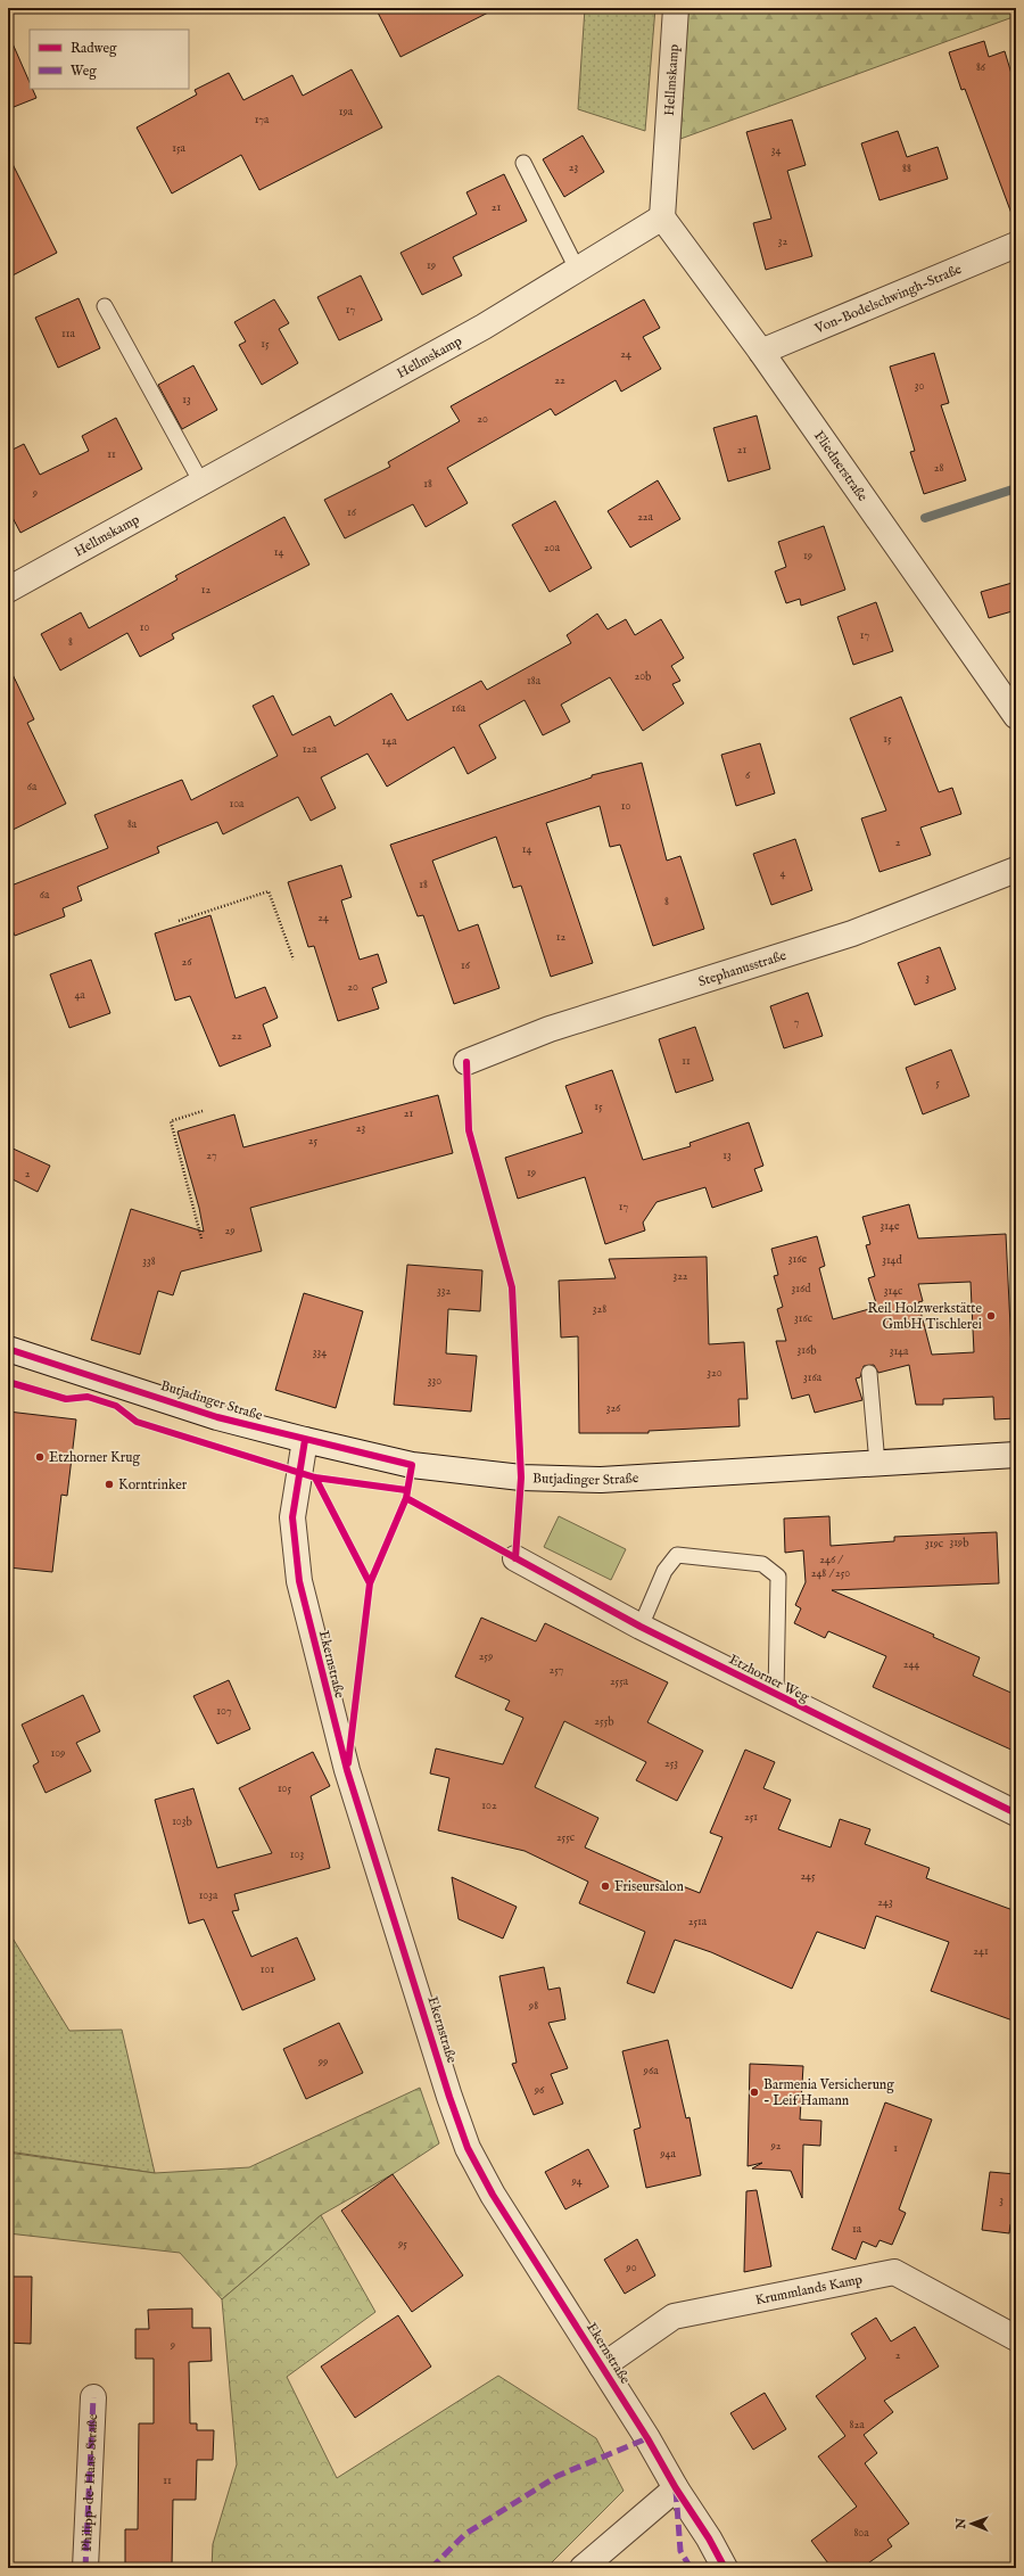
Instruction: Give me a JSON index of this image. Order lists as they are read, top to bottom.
{
  "streets": {
    "street": [
      "Hellmskamp",
      "Von-Bodelschwingh-Straße",
      "Fliednerstraße",
      "Stephanusstraße",
      "Butjadinger Straße",
      "Ekernstraße",
      "Etzhorner Weg",
      "Krummlands Kamp",
      "Philipp-de-Haas-Straße"
    ]
  },
  "crossings": [
    ["Hellmskamp", "Fliednerstraße"],
    ["Von-Bodelschwingh-Straße", "Fliednerstraße"],
    ["Butjadinger Straße", "Ekernstraße"],
    ["Ekernstraße", "Krummlands Kamp"]
  ],
  "places": [
    "Reil Holzwerkstätte GmbH Tischlerei",
    "Etzhorner Krug",
    "Korntrinker",
    "Friseursalon",
    "Barmenia Versicherung - Leif Hamann"
  ],
  "house_numbers": [
    "86",
    "19a",
    "17a",
    "15a",
    "34",
    "23",
    "88",
    "21",
    "32",
    "19",
    "17",
    "11a",
    "15",
    "24",
    "22",
    "30",
    "13",
    "20",
    "21",
    "11",
    "28",
    "18",
    "9",
    "16",
    "22a",
    "20a",
    "14",
    "19",
    "12",
    "10",
    "17",
    "8",
    "20b",
    "18a",
    "16a",
    "15",
    "14a",
    "12a",
    "6",
    "6a",
    "10a",
    "10",
    "8a",
    "2",
    "14",
    "4",
    "18",
    "6a",
    "8",
    "24",
    "12",
    "26",
    "16",
    "3",
    "20",
    "4a",
    "7",
    "22",
    "11",
    "5",
    "15",
    "21",
    "23",
    "25",
    "27",
    "13",
    "19",
    "2",
    "17",
    "314e",
    "29",
    "316e",
    "314d",
    "338",
    "322",
    "316d",
    "332",
    "314c",
    "328",
    "316c",
    "316b",
    "314a",
    "334",
    "320",
    "316a",
    "330",
    "326",
    "319b",
    "319c",
    "246 / 248 / 250",
    "259",
    "244",
    "257",
    "255a",
    "107",
    "255b",
    "109",
    "253",
    "105",
    "102",
    "251",
    "103b",
    "255c",
    "103",
    "245",
    "103a",
    "243",
    "251a",
    "241",
    "101",
    "98",
    "99",
    "96a",
    "96",
    "92",
    "1",
    "94a",
    "94",
    "3",
    "1a",
    "95",
    "90",
    "9",
    "2",
    "82a",
    "11",
    "80a"
  ],
  "legend": ["Radweg", "Weg"],
  "north": "left"
}
